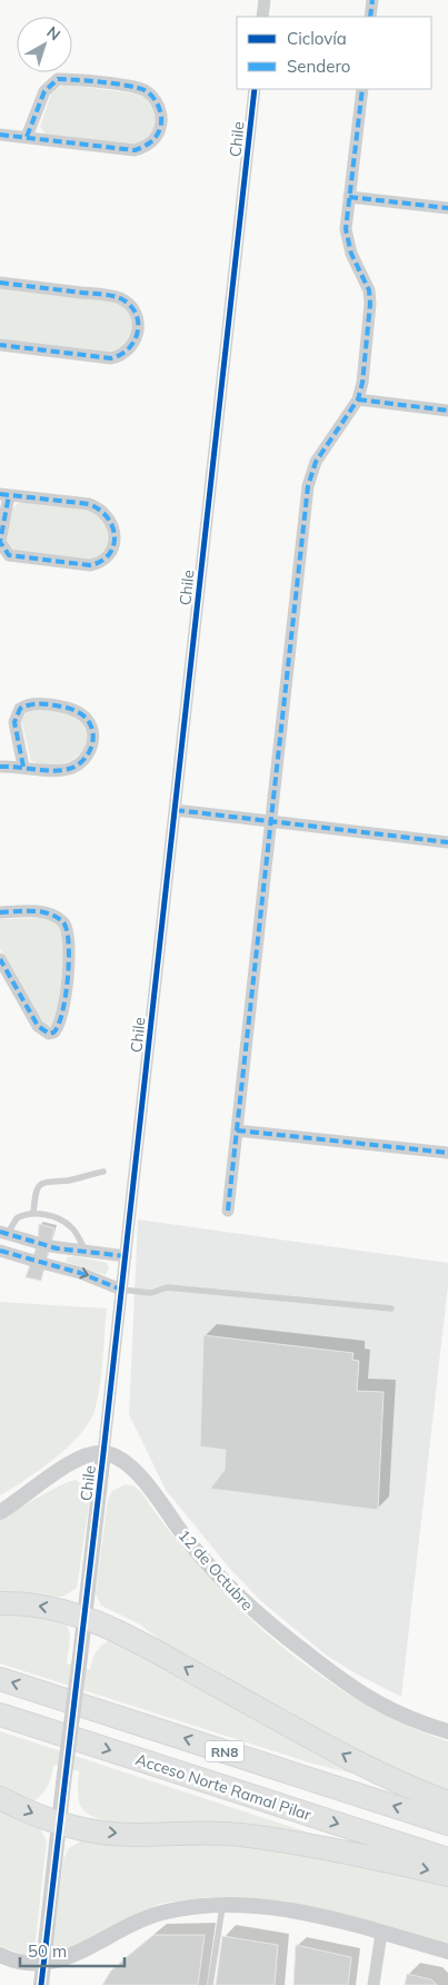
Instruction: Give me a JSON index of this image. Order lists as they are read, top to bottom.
{
  "streets": {
    "highway": ["RN8", "Acceso Norte Ramal Pilar"],
    "street": ["Chile", "12 de Octubre"]
  },
  "crossings": [
    ["Chile", "12 de Octubre"]
  ],
  "legend": ["Ciclovía", "Sendero"],
  "scale_bar": "50 m",
  "north": "top right"
}
